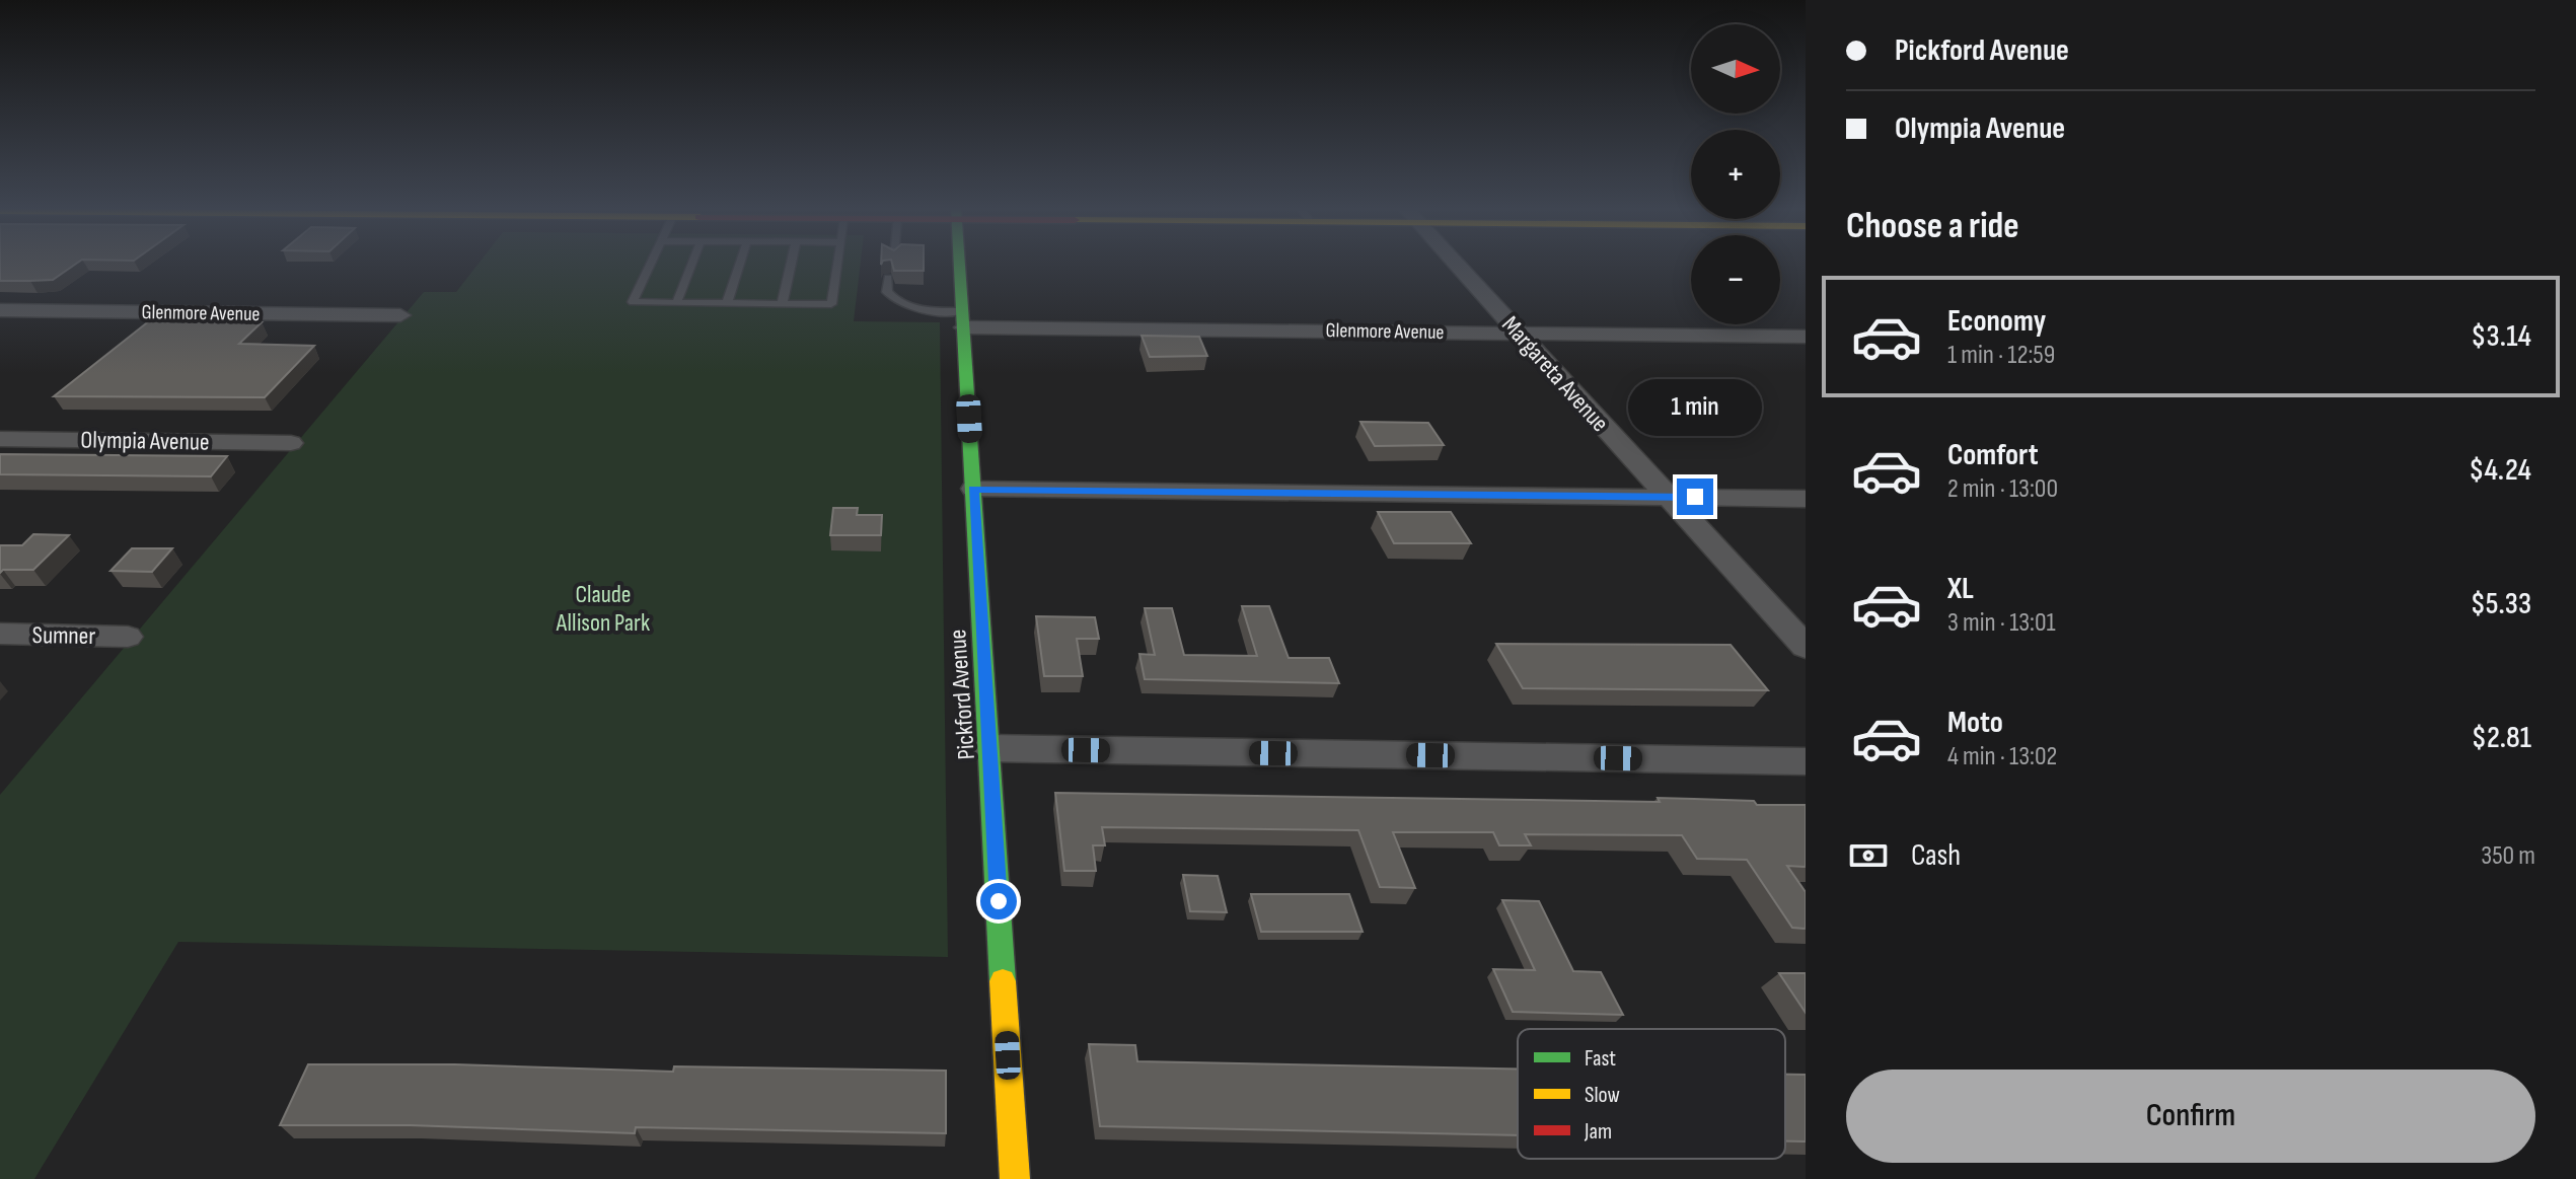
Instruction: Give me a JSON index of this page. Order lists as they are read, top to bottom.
{
  "streets": {
    "main road": ["Pickford Avenue"],
    "street": [
      "Glenmore Avenue",
      "Margareta Avenue",
      "Olympia Avenue",
      "Sumner"
    ]
  },
  "crossings": [
    ["Glenmore Avenue", "Margareta Avenue"],
    ["Glenmore Avenue", "Pickford Avenue"]
  ],
  "parks": ["Claude Allison Park"],
  "legend": ["Fast", "Slow", "Jam"],
  "north": "right",
  "page": {
    "banner": ["Pickford Avenue", "Olympia Avenue"],
    "map_buttons": ["+", "−"],
    "heading": "Choose a ride",
    "list": [
      {
        "name": "Economy",
        "note": "1 min · 12:59",
        "value": "$3.14"
      },
      {
        "name": "Comfort",
        "note": "2 min · 13:00",
        "value": "$4.24"
      },
      {
        "name": "XL",
        "note": "3 min · 13:01",
        "value": "$5.33"
      },
      {
        "name": "Moto",
        "note": "4 min · 13:02",
        "value": "$2.81"
      }
    ],
    "bubble": "1 min",
    "pay": ["Cash", "350 m"],
    "buttons": "Confirm"
  }
}
